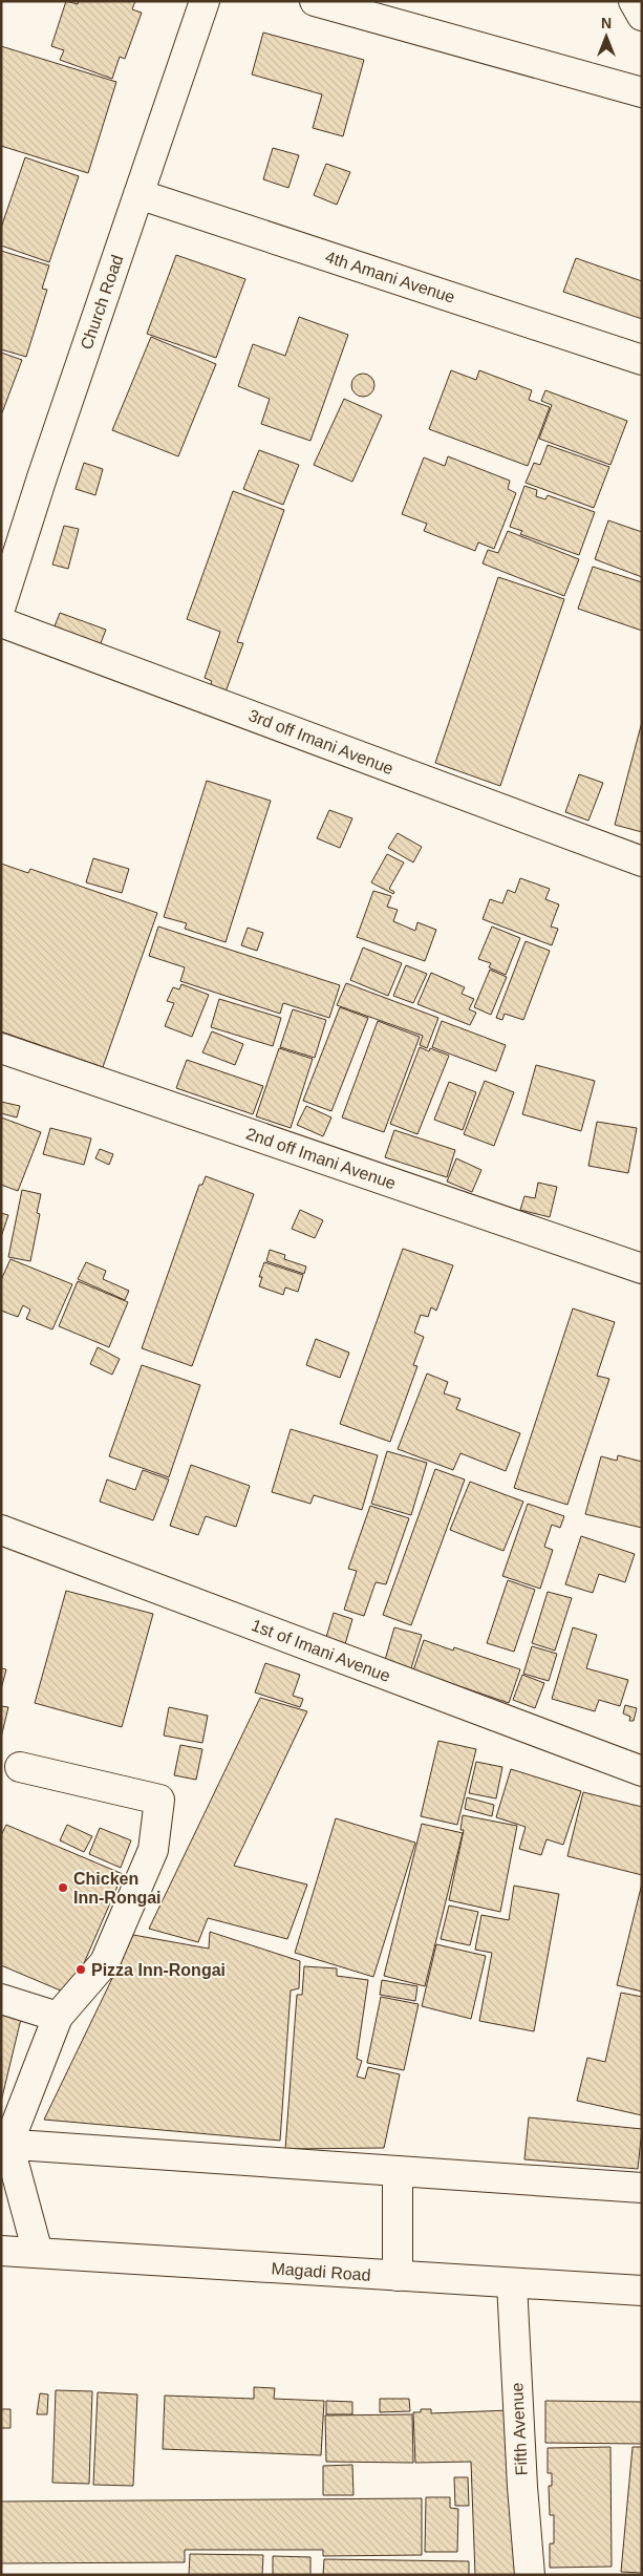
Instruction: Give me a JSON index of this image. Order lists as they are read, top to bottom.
{
  "streets": {
    "main road": [
      "4th Amani Avenue",
      "Church Road",
      "3rd off Imani Avenue",
      "2nd off Imani Avenue",
      "1st of Imani Avenue",
      "Magadi Road",
      "Fifth Avenue"
    ]
  },
  "crossings": [
    ["4th Amani Avenue", "Church Road"],
    ["Magadi Road", "Fifth Avenue"]
  ],
  "places": ["Chicken Inn-Rongai", "Pizza Inn-Rongai"],
  "north": "top"
}
